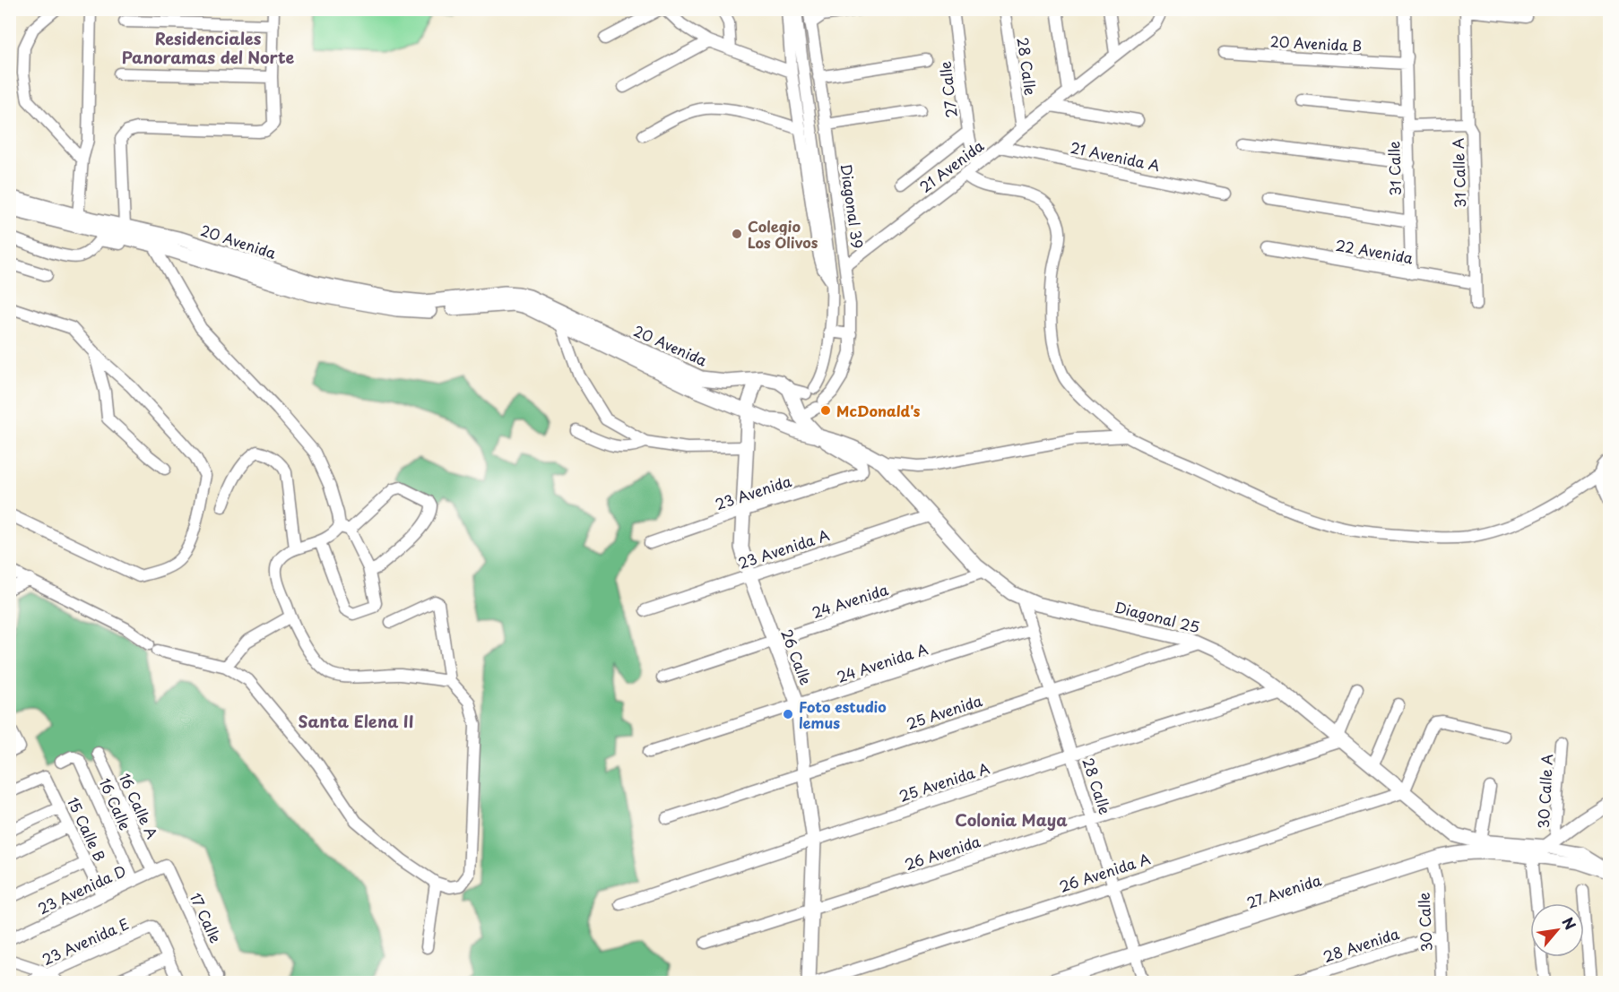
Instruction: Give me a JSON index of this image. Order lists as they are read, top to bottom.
{
  "streets": {
    "main road": [
      "20 Avenida",
      "Diagonal 25",
      "26 Calle",
      "27 Avenida"
    ],
    "street": [
      "20 Avenida B",
      "28 Calle",
      "27 Calle",
      "21 Avenida A",
      "21 Avenida",
      "31 Calle",
      "31 Calle A",
      "Diagonal 39",
      "22 Avenida",
      "23 Avenida",
      "23 Avenida A",
      "24 Avenida",
      "24 Avenida A",
      "25 Avenida",
      "25 Avenida A",
      "30 Calle A",
      "16 Calle",
      "16 Calle A",
      "15 Calle B",
      "26 Avenida",
      "26 Avenida A",
      "23 Avenida D",
      "17 Calle",
      "30 Calle",
      "23 Avenida E",
      "28 Avenida"
    ]
  },
  "crossings": [
    ["20 Avenida B", "31 Calle"],
    ["28 Calle", "21 Avenida"],
    ["28 Calle", "Diagonal 25"],
    ["28 Calle", "24 Avenida A"],
    ["28 Calle", "25 Avenida"],
    ["28 Calle", "25 Avenida A"],
    ["28 Calle", "26 Avenida"],
    ["28 Calle", "26 Avenida A"],
    ["28 Calle", "27 Avenida"],
    ["27 Calle", "21 Avenida"],
    ["21 Avenida A", "21 Avenida"],
    ["21 Avenida", "Diagonal 39"],
    ["31 Calle", "22 Avenida"],
    ["31 Calle A", "22 Avenida"],
    ["Diagonal 39", "20 Avenida"],
    ["20 Avenida", "Diagonal 25"],
    ["20 Avenida", "26 Calle"],
    ["23 Avenida", "Diagonal 25"],
    ["23 Avenida", "26 Calle"],
    ["23 Avenida A", "Diagonal 25"],
    ["23 Avenida A", "26 Calle"],
    ["24 Avenida", "Diagonal 25"],
    ["24 Avenida", "26 Calle"],
    ["Diagonal 25", "25 Avenida"],
    ["Diagonal 25", "25 Avenida A"],
    ["Diagonal 25", "26 Avenida"],
    ["Diagonal 25", "26 Avenida A"],
    ["Diagonal 25", "27 Avenida"],
    ["26 Calle", "24 Avenida A"],
    ["26 Calle", "25 Avenida"],
    ["26 Calle", "25 Avenida A"],
    ["26 Calle", "26 Avenida"],
    ["16 Calle", "23 Avenida D"],
    ["16 Calle A", "23 Avenida D"],
    ["15 Calle B", "23 Avenida D"],
    ["23 Avenida D", "17 Calle"],
    ["27 Avenida", "30 Calle"],
    ["30 Calle", "28 Avenida"]
  ],
  "districts": ["Residenciales Panoramas del Norte", "Santa Elena II", "Colonia Maya"],
  "places": ["Colegio Los Olivos", "McDonald's", "Foto estudio lemus"],
  "north": "top right"
}
